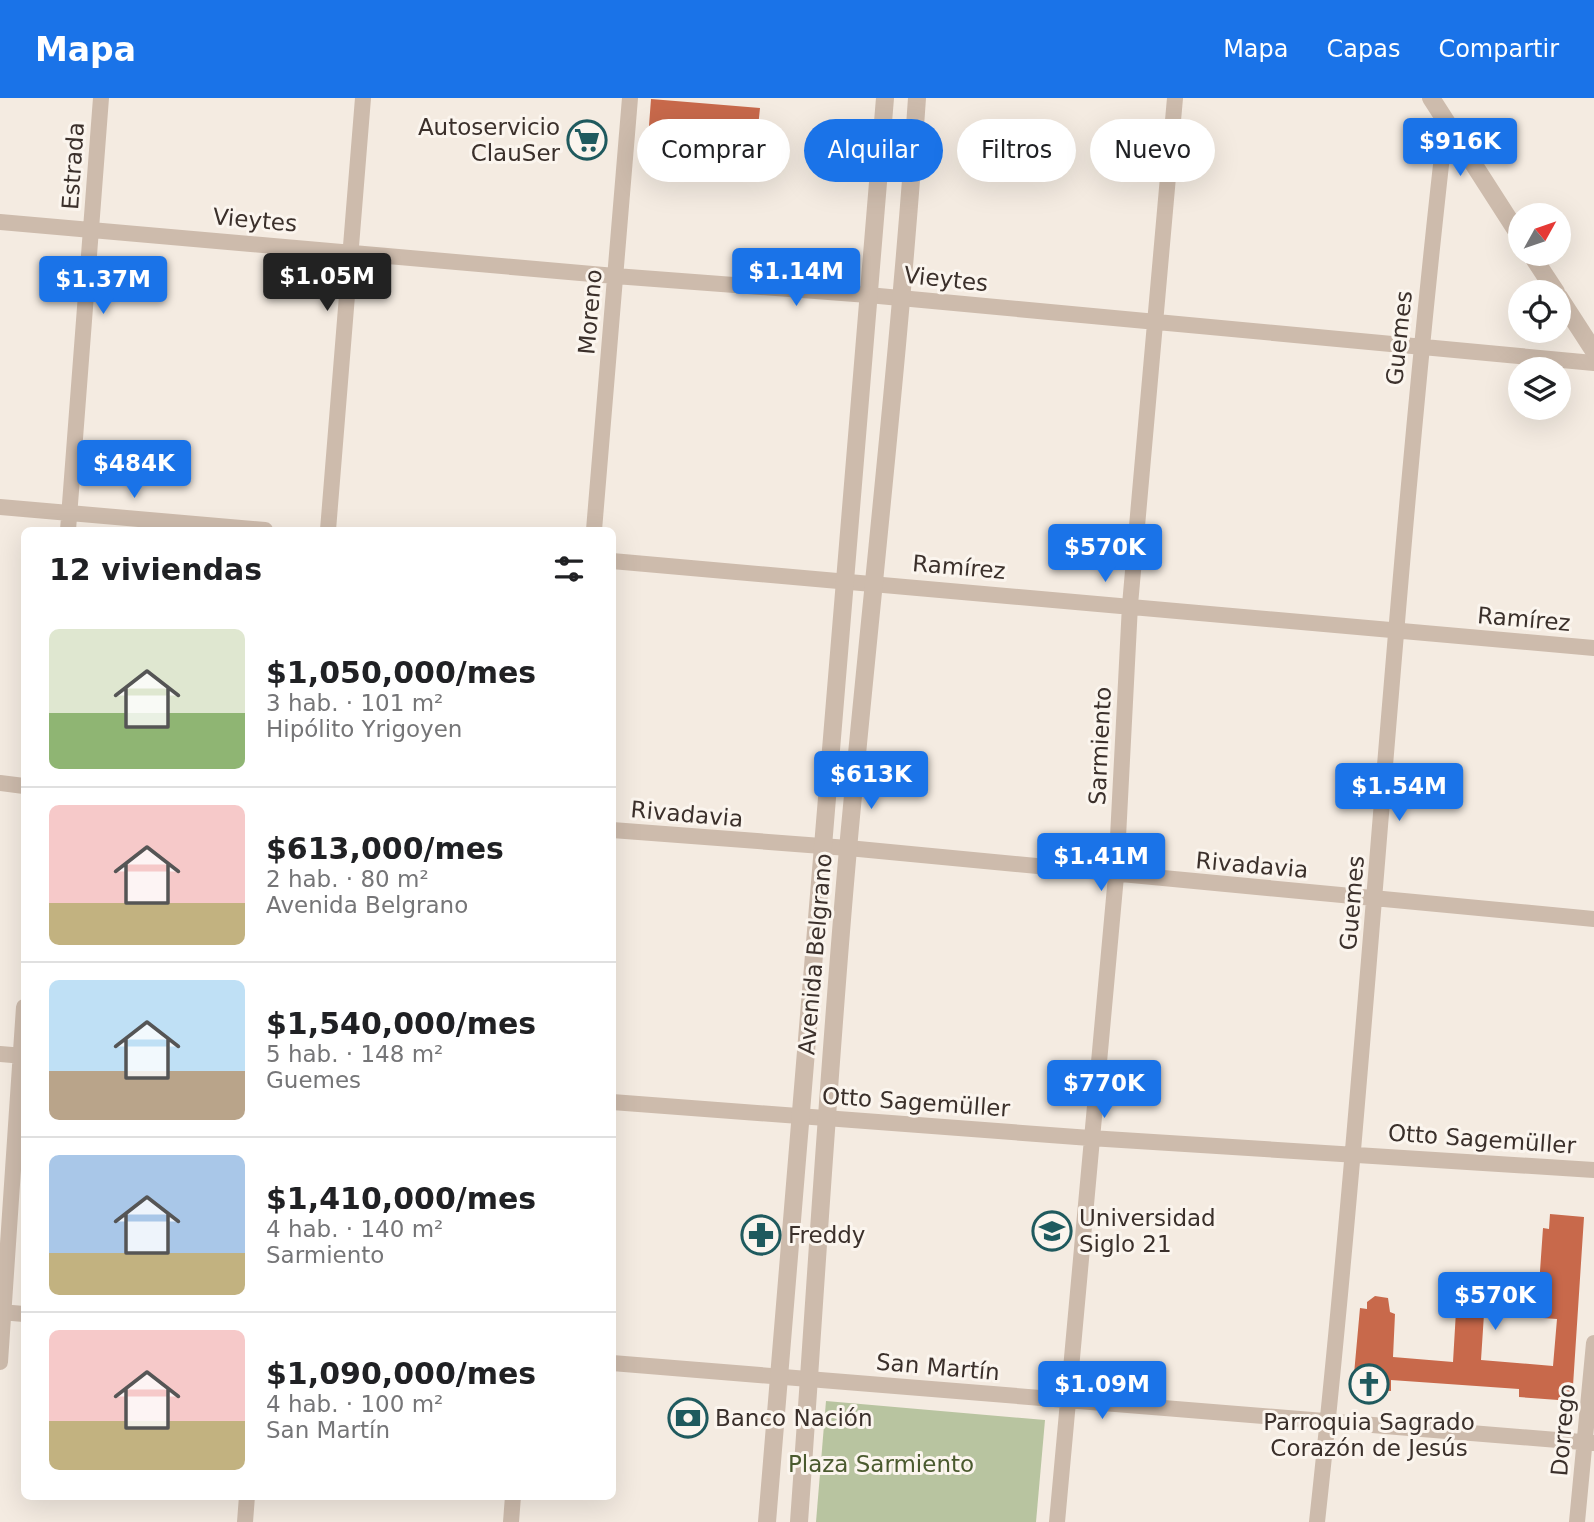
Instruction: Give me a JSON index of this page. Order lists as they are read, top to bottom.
{
  "streets": {
    "street": [
      "Estrada",
      "Vieytes",
      "Moreno",
      "Guemes",
      "Ramírez",
      "Sarmiento",
      "Rivadavia",
      "Avenida Belgrano",
      "Otto Sagemüller",
      "San Martín",
      "Dorrego"
    ]
  },
  "crossings": [
    ["Estrada", "Vieytes"],
    ["Vieytes", "Moreno"],
    ["Vieytes", "Guemes"],
    ["Vieytes", "Sarmiento"],
    ["Vieytes", "Avenida Belgrano"],
    ["Guemes", "Ramírez"],
    ["Guemes", "Rivadavia"],
    ["Guemes", "Otto Sagemüller"],
    ["Guemes", "San Martín"],
    ["Ramírez", "Sarmiento"],
    ["Ramírez", "Avenida Belgrano"],
    ["Sarmiento", "Rivadavia"],
    ["Sarmiento", "Otto Sagemüller"],
    ["Sarmiento", "San Martín"],
    ["Rivadavia", "Avenida Belgrano"],
    ["Avenida Belgrano", "Otto Sagemüller"],
    ["Avenida Belgrano", "San Martín"],
    ["San Martín", "Dorrego"]
  ],
  "parks": ["Plaza Sarmiento"],
  "places": {
    "supermarket": ["Autoservicio ClauSer"],
    "school or university": ["Universidad Siglo 21"],
    "pharmacy": ["Freddy"],
    "church": ["Parroquia Sagrado Corazón de Jesús"],
    "bank": ["Banco Nación"]
  },
  "north": "top right",
  "page": {
    "header": "Mapa",
    "nav": ["Mapa", "Capas", "Compartir"],
    "price": [
      "$916K",
      "$1.14M",
      "$1.05M",
      "$1.37M",
      "$484K",
      "$570K",
      "$613K",
      "$1.54M",
      "$1.41M",
      "$770K",
      "$570K",
      "$1.09M"
    ],
    "chip": [
      "Comprar",
      "Alquilar",
      "Filtros",
      "Nuevo"
    ],
    "heading": "12 viviendas",
    "list": [
      {
        "name": "$1,050,000/mes",
        "note": "3 hab. · 101 m² · Hipólito Yrigoyen"
      },
      {
        "name": "$613,000/mes",
        "note": "2 hab. · 80 m² · Avenida Belgrano"
      },
      {
        "name": "$1,540,000/mes",
        "note": "5 hab. · 148 m² · Guemes"
      },
      {
        "name": "$1,410,000/mes",
        "note": "4 hab. · 140 m² · Sarmiento"
      },
      {
        "name": "$1,090,000/mes",
        "note": "4 hab. · 100 m² · San Martín"
      }
    ]
  }
}
